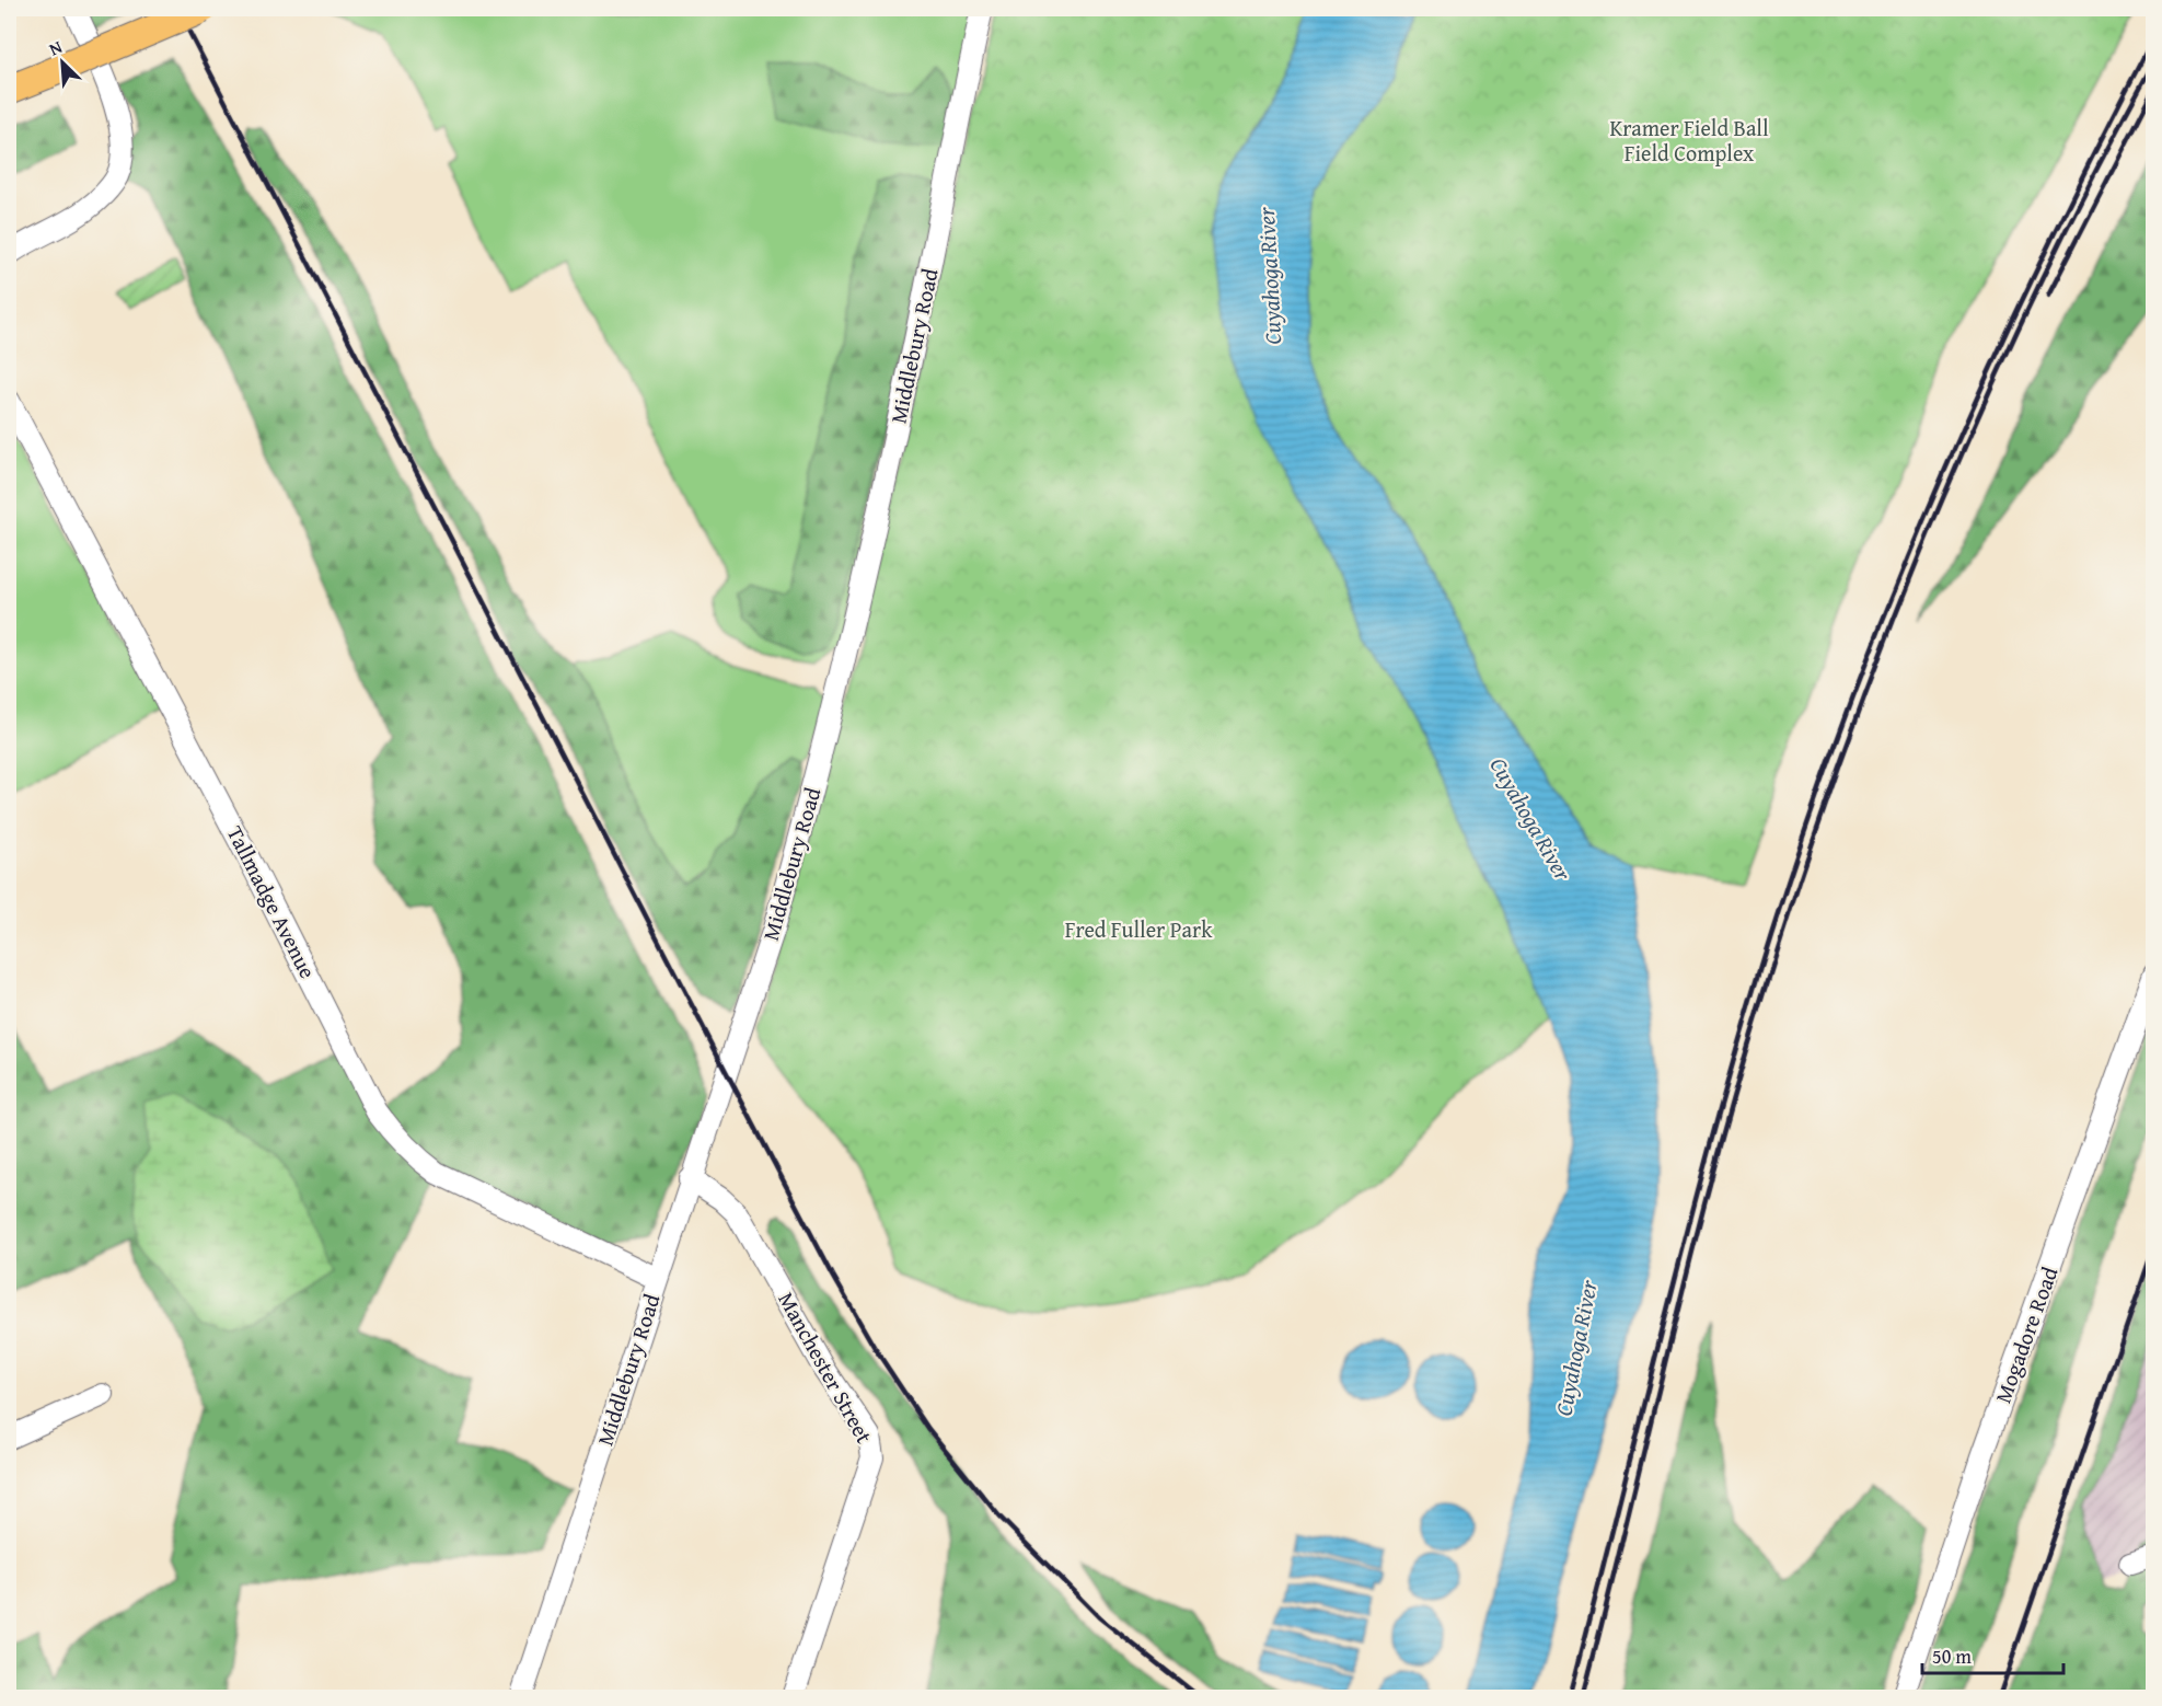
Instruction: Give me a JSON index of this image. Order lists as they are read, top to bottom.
{
  "streets": {
    "street": [
      "Middlebury Road",
      "Tallmadge Avenue",
      "Mogadore Road",
      "Manchester Street"
    ]
  },
  "crossings": [
    ["Middlebury Road", "Tallmadge Avenue"],
    ["Middlebury Road", "Manchester Street"]
  ],
  "water": ["Cuyahoga River"],
  "parks": ["Kramer Field Ball Field Complex", "Fred Fuller Park"],
  "scale_bar": "50 m",
  "north": "top left"
}
